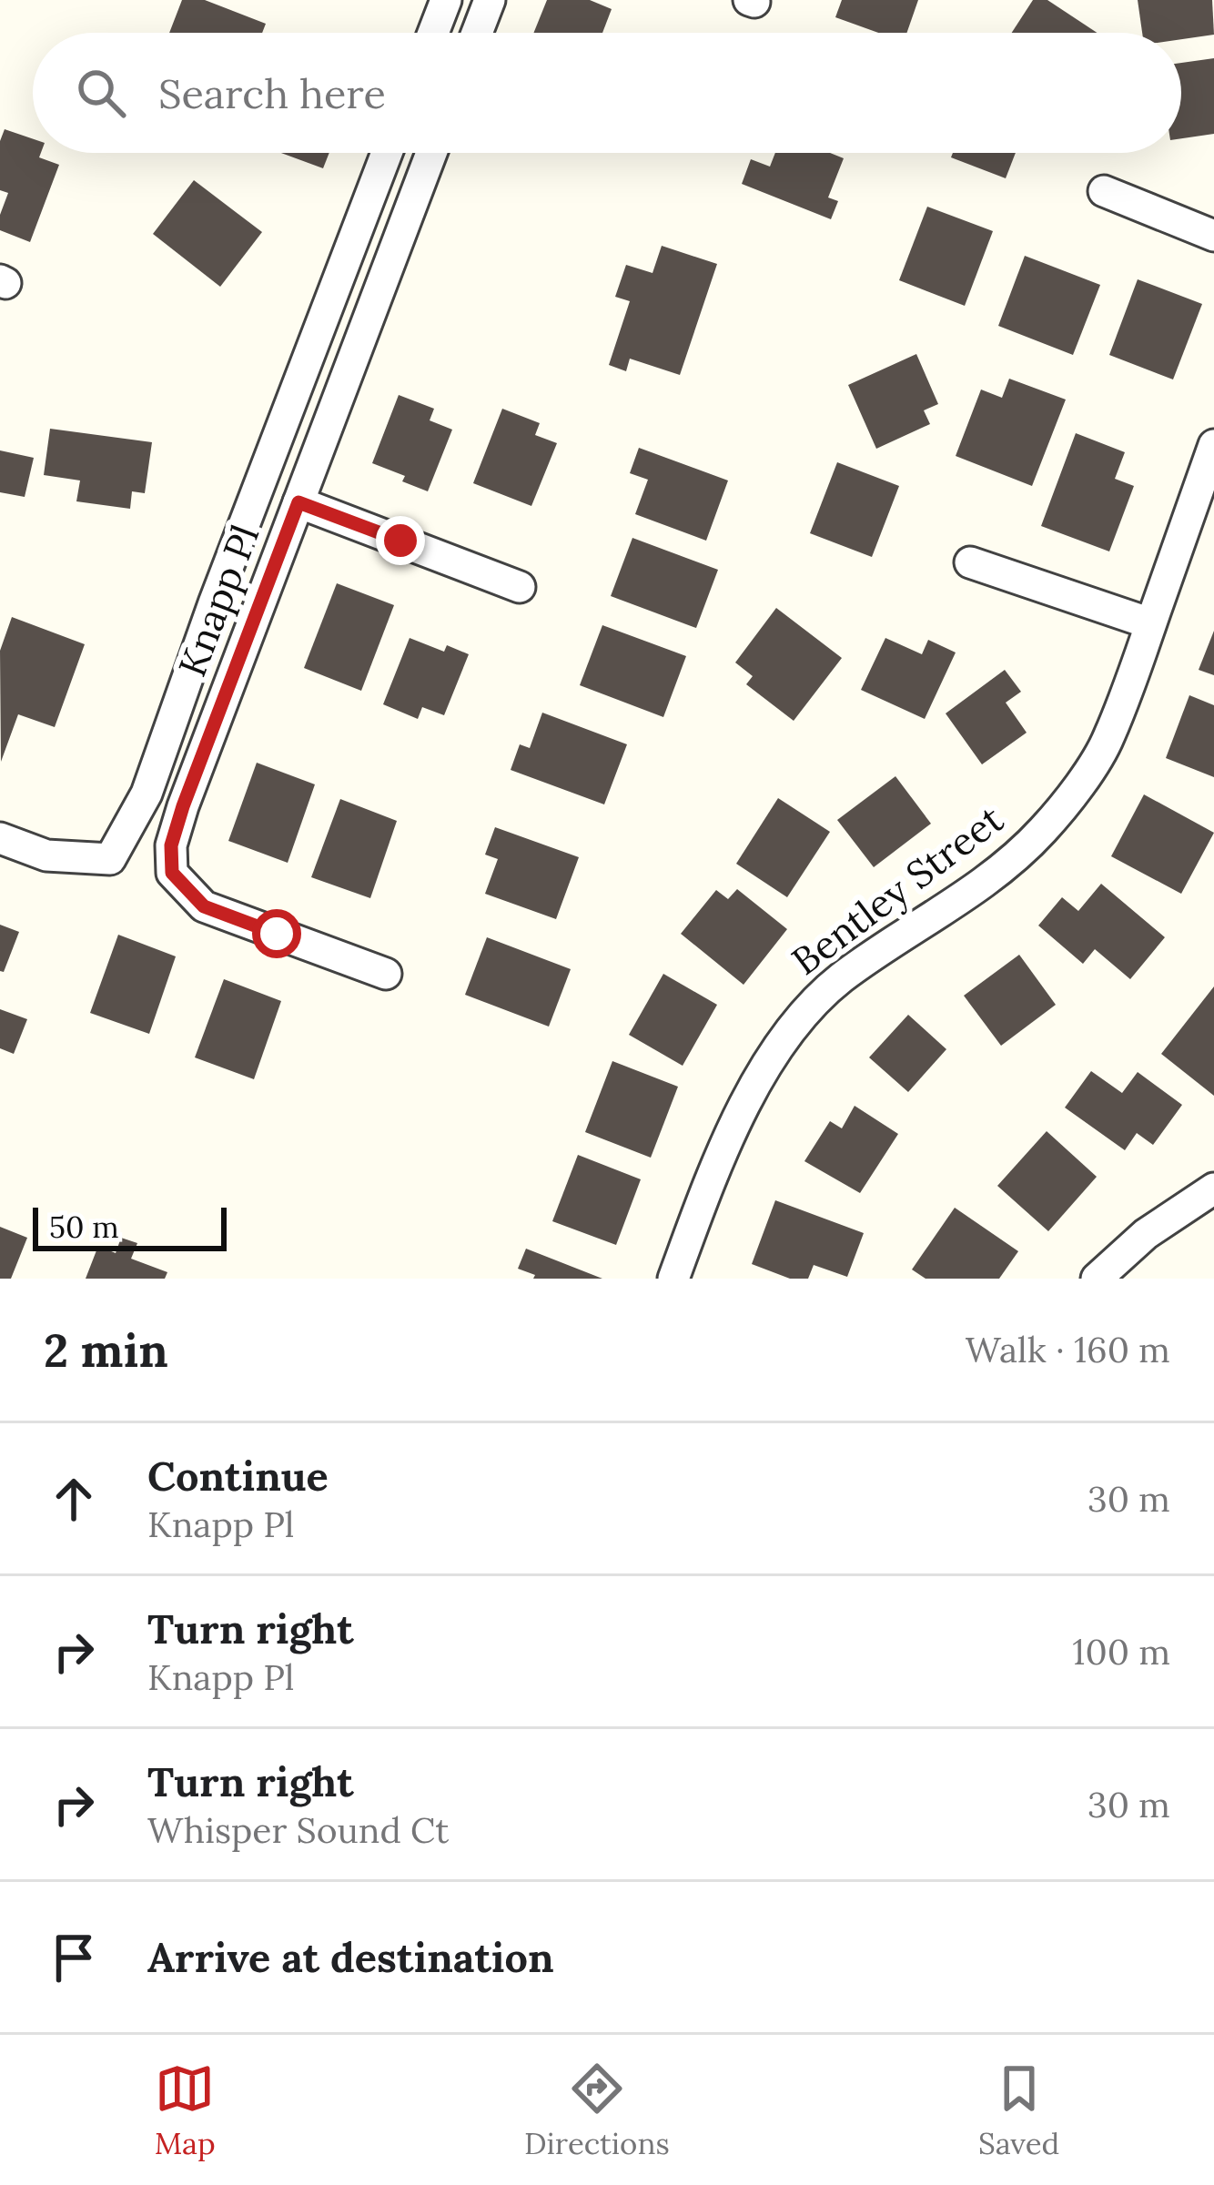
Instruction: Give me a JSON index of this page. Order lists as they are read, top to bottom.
{
  "streets": {
    "street": ["Knapp Pl", "Bentley Street"]
  },
  "scale_bar": "50 m",
  "page": {
    "search": "Search here",
    "scale": "50 m",
    "heading": ["2 min", "Walk · 160 m"],
    "list": [
      ["Continue", "Knapp Pl", "30 m"],
      ["Turn right", "Knapp Pl", "100 m"],
      ["Turn right", "Whisper Sound Ct", "30 m"],
      "Arrive at destination"
    ],
    "nav": ["Map", "Directions", "Saved"]
  }
}
